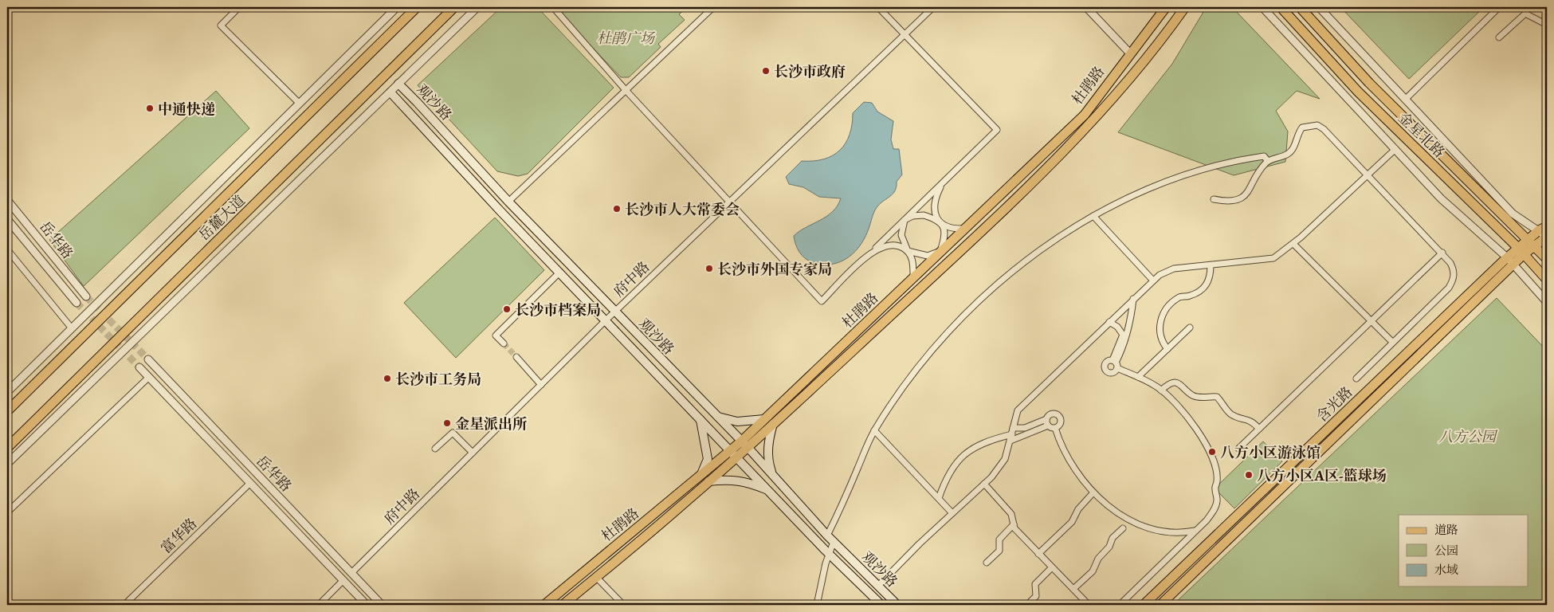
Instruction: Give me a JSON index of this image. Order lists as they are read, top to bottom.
{
  "streets": {
    "main road": [
      "杜鹃路",
      "观沙路",
      "金星北路",
      "岳麓大道",
      "含光路"
    ],
    "street": ["岳华路", "府中路", "富华路"]
  },
  "crossings": [
    ["杜鹃路", "观沙路"],
    ["观沙路", "府中路"],
    ["金星北路", "含光路"],
    ["岳华路", "府中路"],
    ["岳华路", "富华路"]
  ],
  "parks": ["杜鹃广场", "八方公园"],
  "places": [
    "长沙市政府",
    "中通快递",
    "长沙市人大常委会",
    "长沙市外国专家局",
    "长沙市档案局",
    "长沙市工务局",
    "金星派出所",
    "八方小区游泳馆",
    "八方小区A区-篮球场"
  ],
  "legend": ["道路", "公园", "水域"]
}
